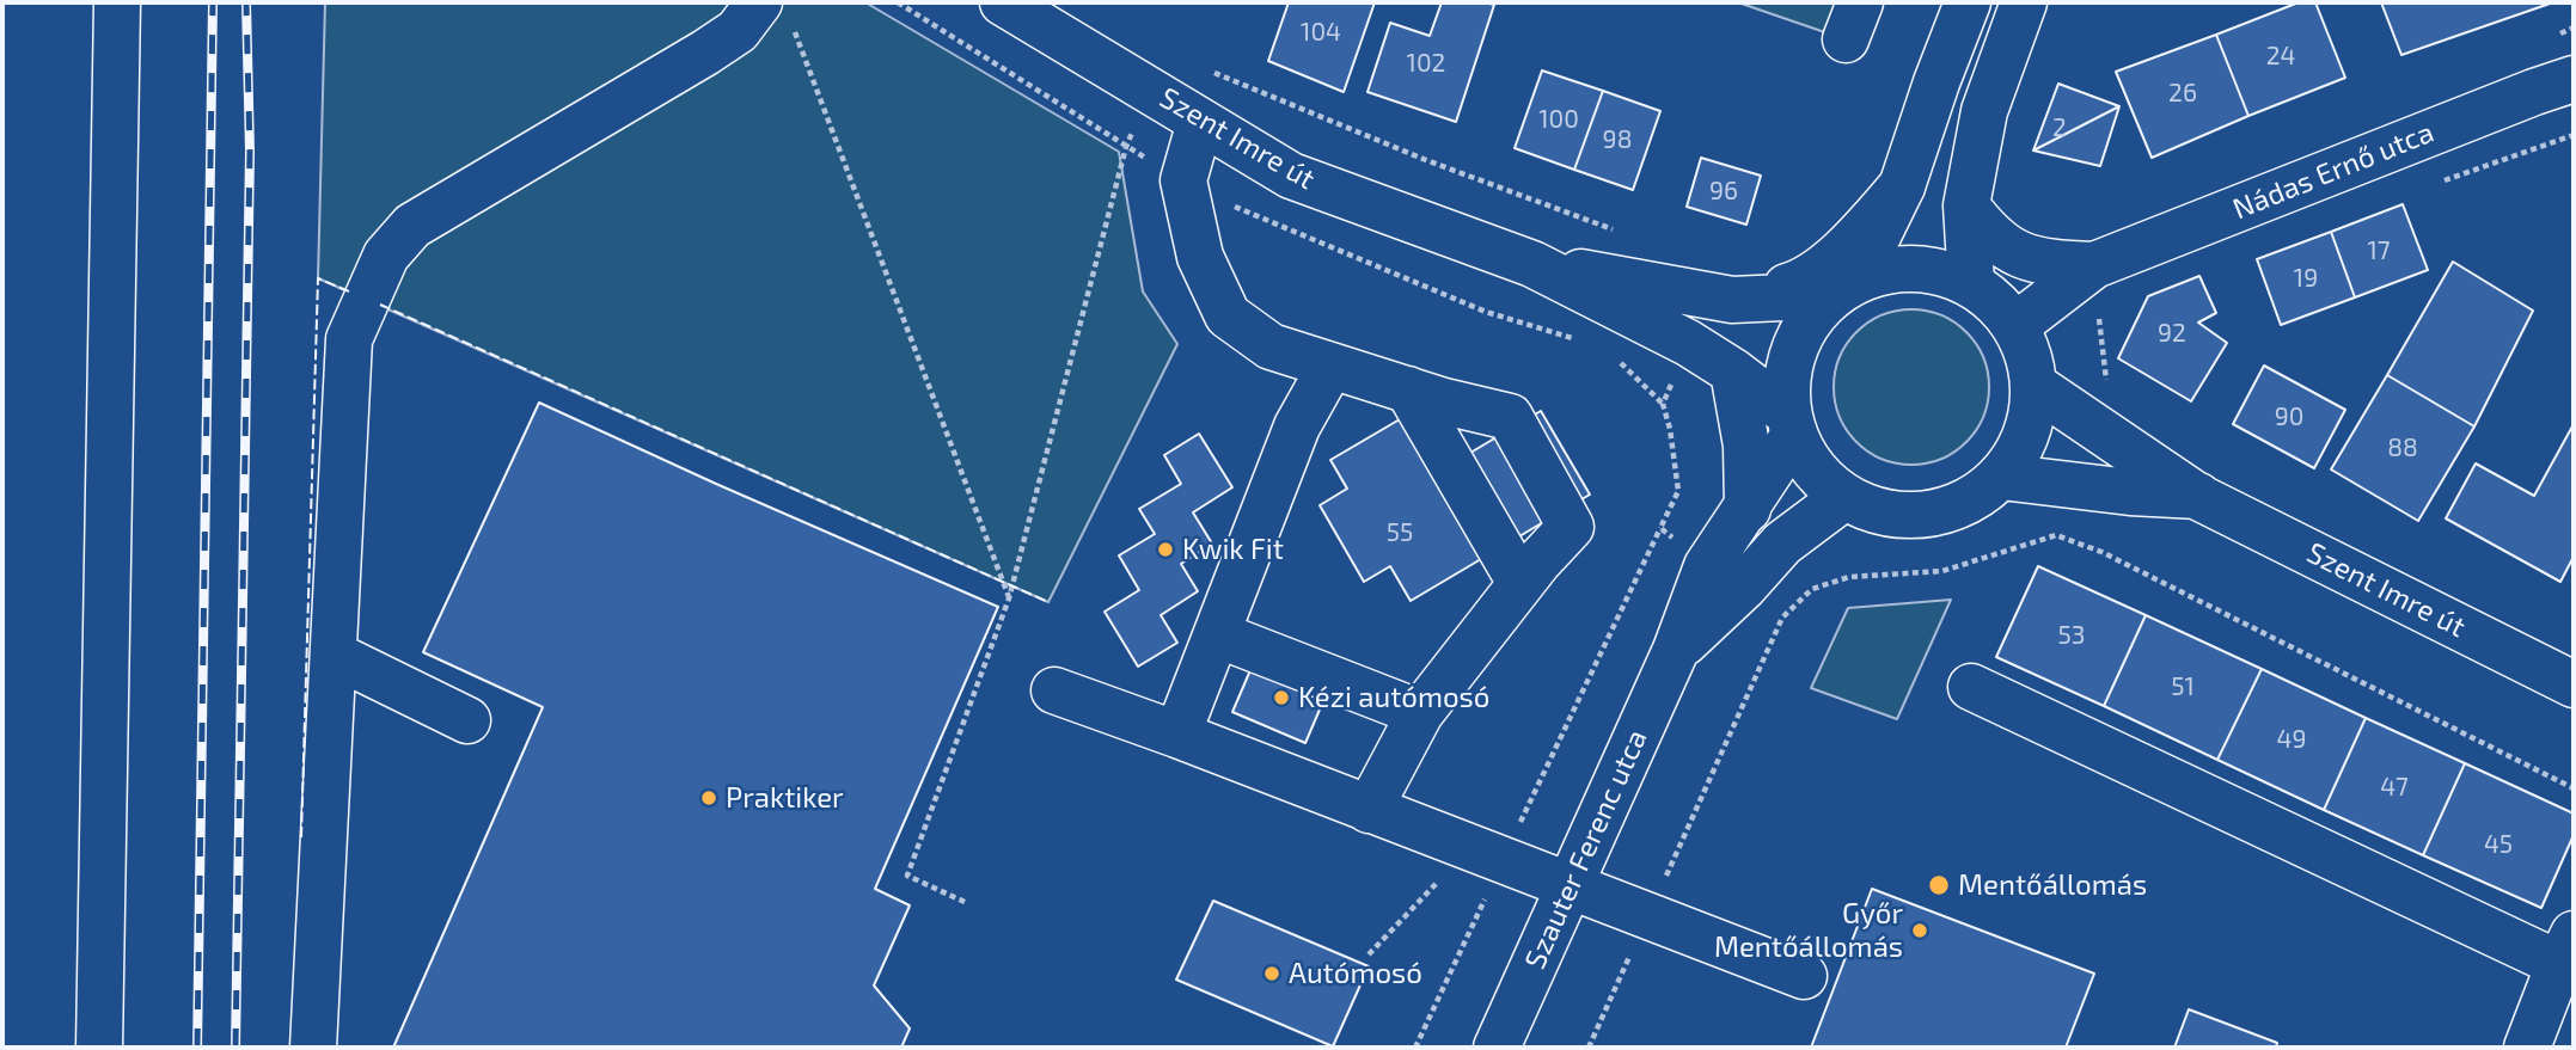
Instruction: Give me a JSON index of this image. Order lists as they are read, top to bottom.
{
  "streets": {
    "street": ["Szent Imre út", "Nádas Ernő utca", "Szauter Ferenc utca"]
  },
  "crossings": [
    ["Szent Imre út", "Nádas Ernő utca"],
    ["Szent Imre út", "Szauter Ferenc utca"],
    ["Nádas Ernő utca", "Szauter Ferenc utca"]
  ],
  "places": [
    "Kwik Fit",
    "Kézi autómosó",
    "Praktiker",
    "Mentőállomás",
    "Győr Mentőállomás",
    "Autómosó"
  ],
  "house_numbers": [
    "104",
    "24",
    "102",
    "26",
    "100",
    "2",
    "98",
    "96",
    "17",
    "19",
    "92",
    "90",
    "88",
    "55",
    "53",
    "51",
    "49",
    "47",
    "45"
  ]
}
